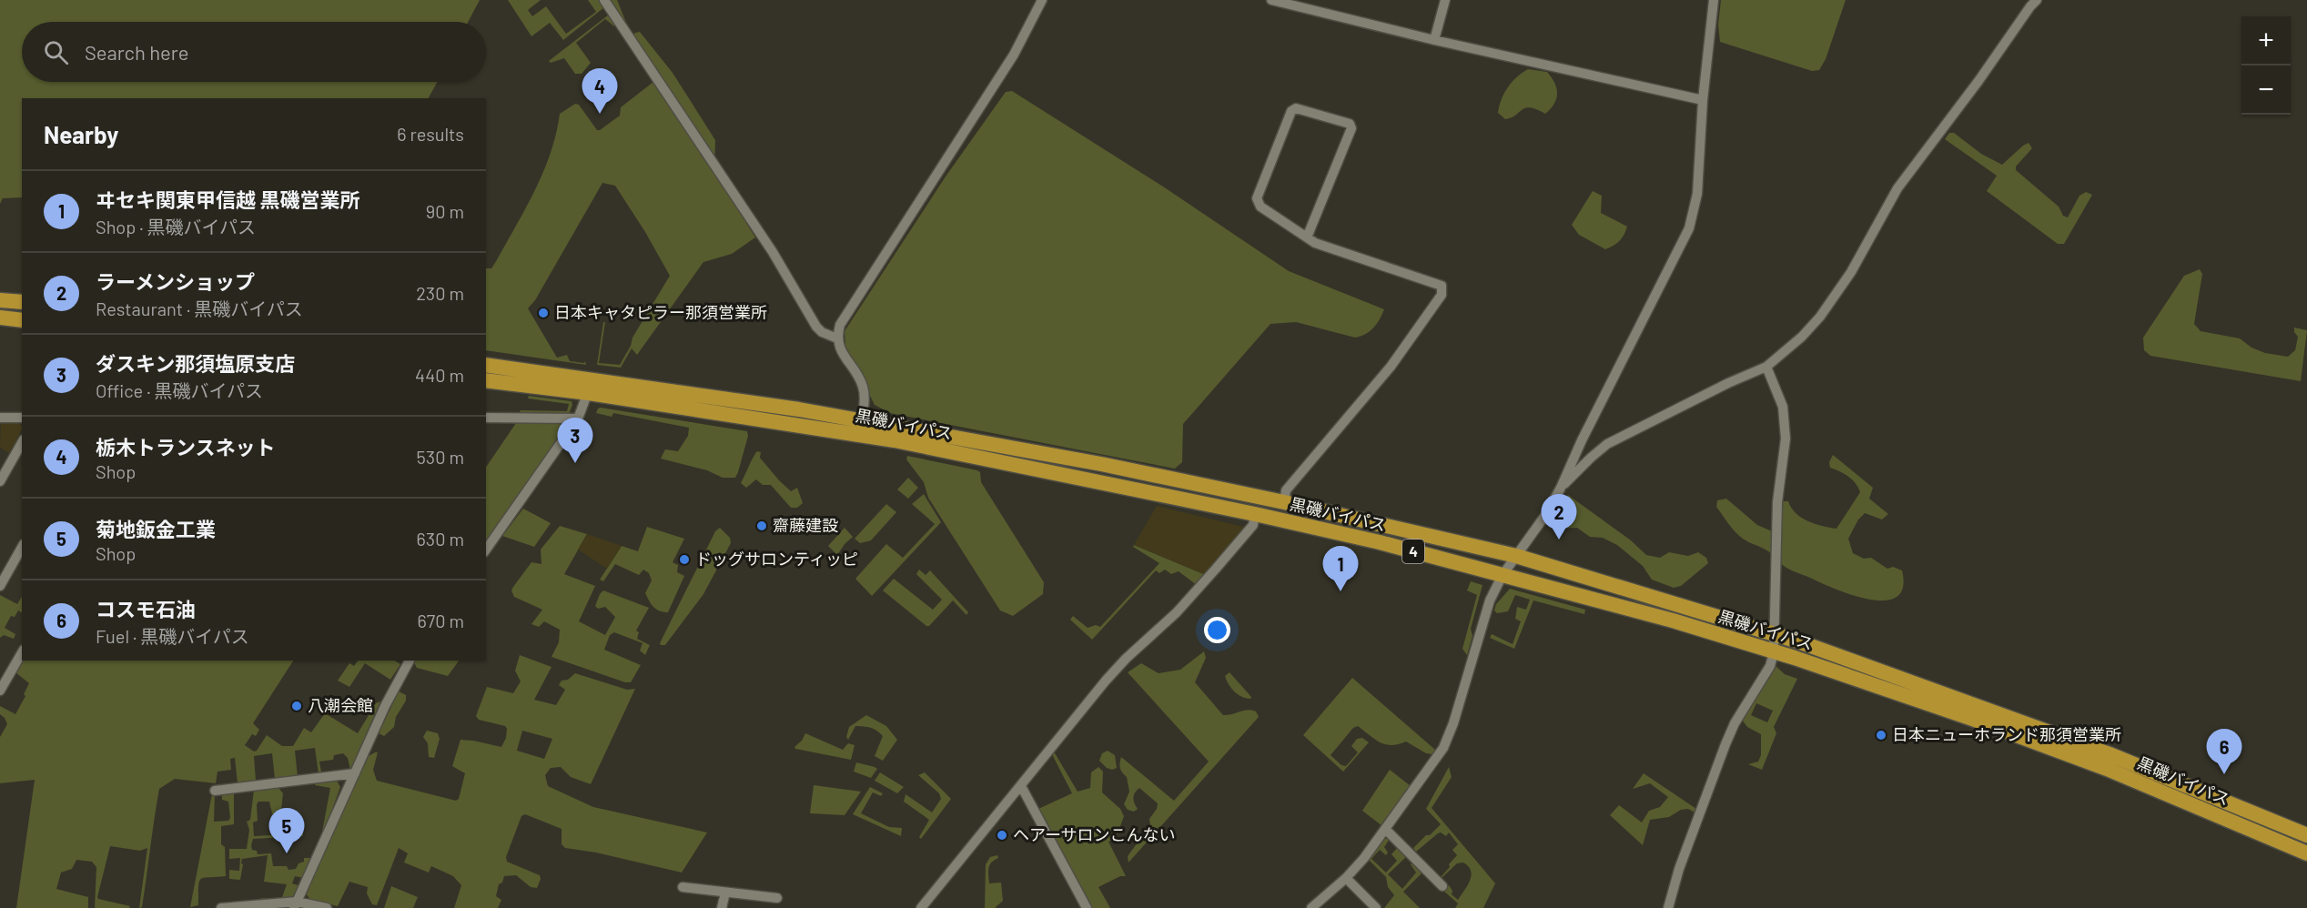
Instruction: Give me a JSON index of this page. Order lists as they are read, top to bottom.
{
  "streets": {
    "highway": ["黒磯バイパス", "4"]
  },
  "places": [
    "日本キャタピラー那須営業所",
    "齋藤建設",
    "ドッグサロンティッピ",
    "八潮会館",
    "日本ニューホランド那須営業所",
    "ヘアーサロンこんない"
  ],
  "page": {
    "map_buttons": ["+", "−"],
    "search": "Search here",
    "pins": [
      "4",
      "3",
      "2",
      "1",
      "6",
      "5"
    ],
    "heading": ["Nearby", "6 results"],
    "list": [
      {
        "mark": "1",
        "name": "ヰセキ関東甲信越 黒磯営業所",
        "note": "Shop · 黒磯バイパス",
        "value": "90 m"
      },
      {
        "mark": "2",
        "name": "ラーメンショップ",
        "note": "Restaurant · 黒磯バイパス",
        "value": "230 m"
      },
      {
        "mark": "3",
        "name": "ダスキン那須塩原支店",
        "note": "Office · 黒磯バイパス",
        "value": "440 m"
      },
      {
        "mark": "4",
        "name": "栃木トランスネット",
        "note": "Shop",
        "value": "530 m"
      },
      {
        "mark": "5",
        "name": "菊地鈑金工業",
        "note": "Shop",
        "value": "630 m"
      },
      {
        "mark": "6",
        "name": "コスモ石油",
        "note": "Fuel · 黒磯バイパス",
        "value": "670 m"
      }
    ]
  }
}
